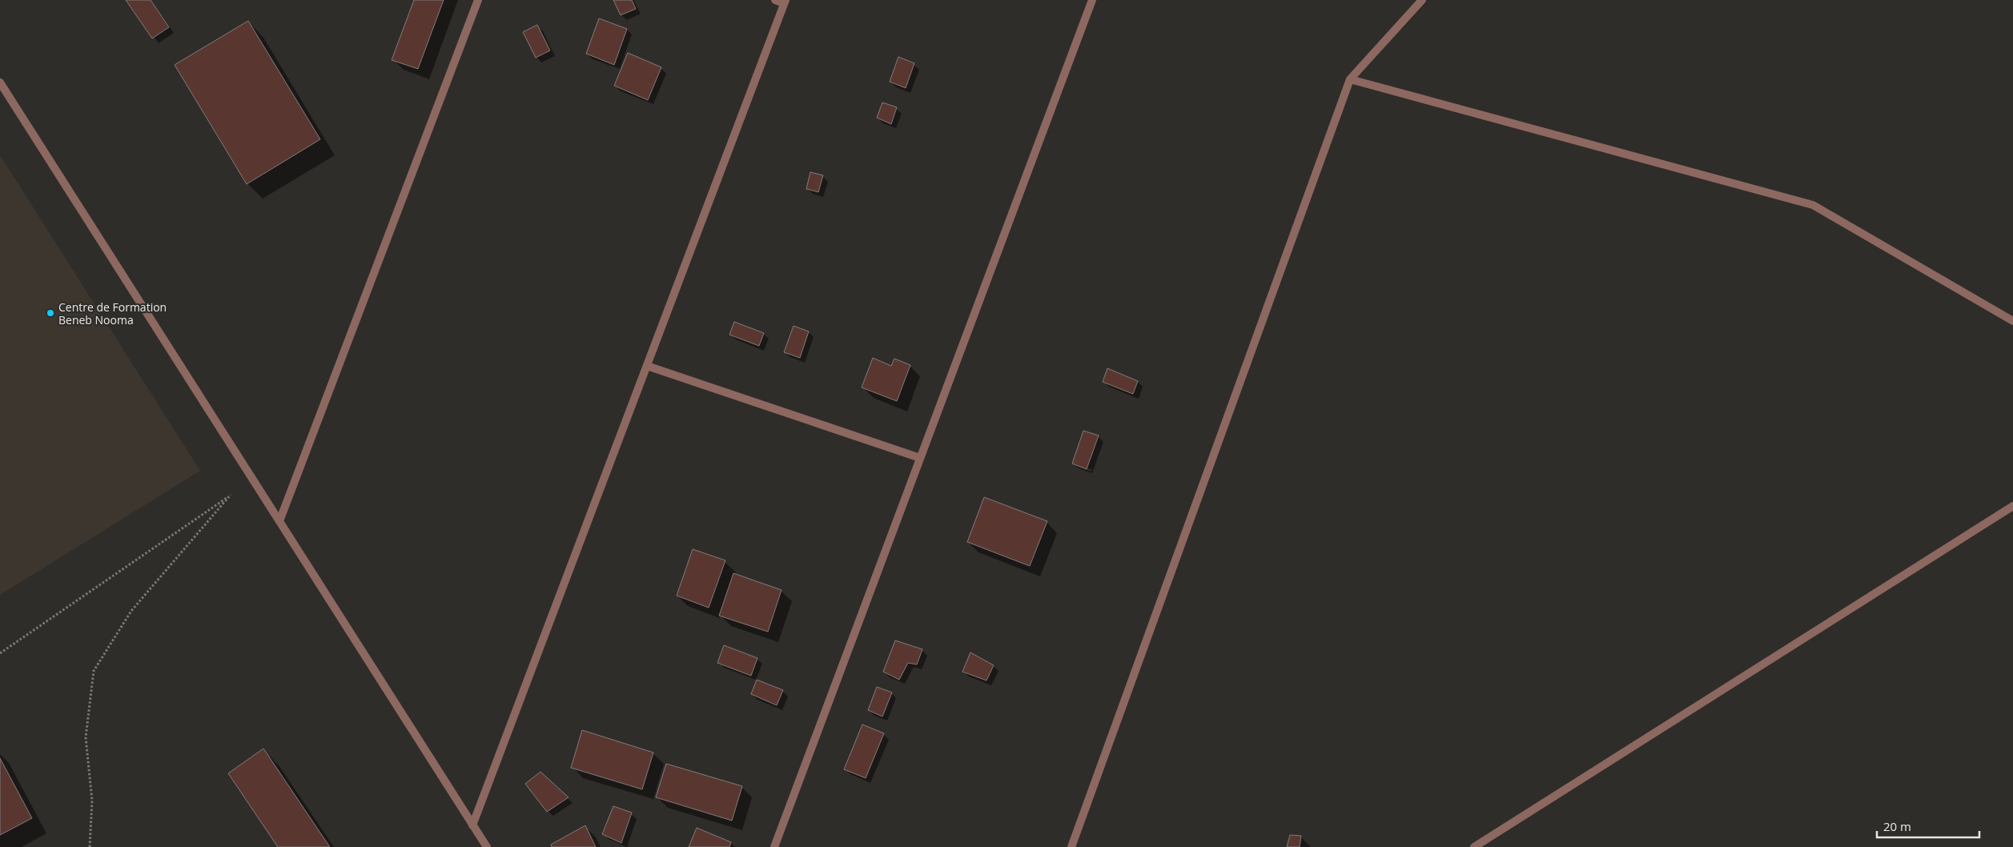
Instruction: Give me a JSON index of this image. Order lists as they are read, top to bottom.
{
  "places": ["Centre de Formation Beneb Nooma"],
  "scale_bar": "20 m"
}
